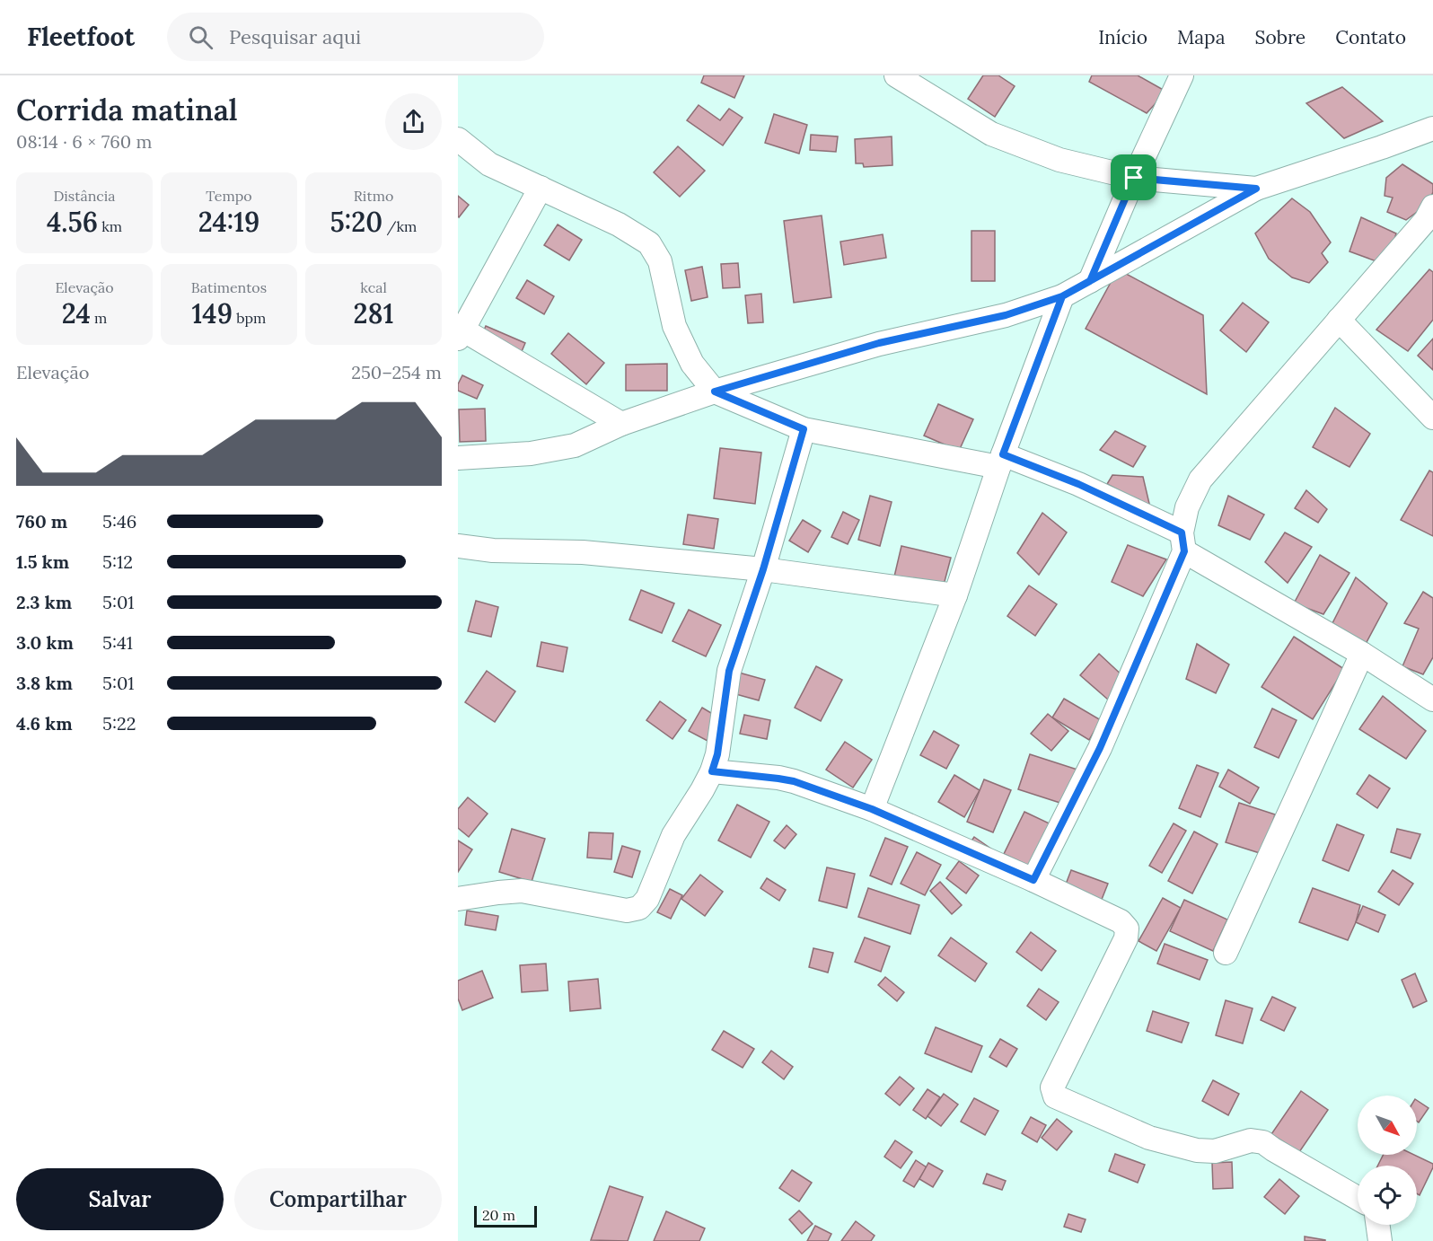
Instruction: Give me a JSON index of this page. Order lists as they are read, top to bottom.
{
  "scale_bar": "20 m",
  "north": "bottom right",
  "page": {
    "header": "Fleetfoot",
    "search": "Pesquisar aqui",
    "nav": [
      "Início",
      "Mapa",
      "Sobre",
      "Contato"
    ],
    "heading": ["Corrida matinal", "08:14 · 6 × 760 m"],
    "stats": [
      ["Distância", "4.56 km"],
      ["Tempo", "24:19"],
      ["Ritmo", "5:20 /km"],
      ["Elevação", "24 m"],
      ["Batimentos", "149 bpm"],
      ["kcal", "281"]
    ],
    "chart": ["Elevação", "250–254 m"],
    "list": [
      {
        "name": "760 m",
        "note": "5:46"
      },
      {
        "name": "1.5 km",
        "note": "5:12"
      },
      {
        "name": "2.3 km",
        "note": "5:01"
      },
      {
        "name": "3.0 km",
        "note": "5:41"
      },
      {
        "name": "3.8 km",
        "note": "5:01"
      },
      {
        "name": "4.6 km",
        "note": "5:22"
      }
    ],
    "buttons": ["Salvar", "Compartilhar"],
    "scale": "20 m"
  }
}
